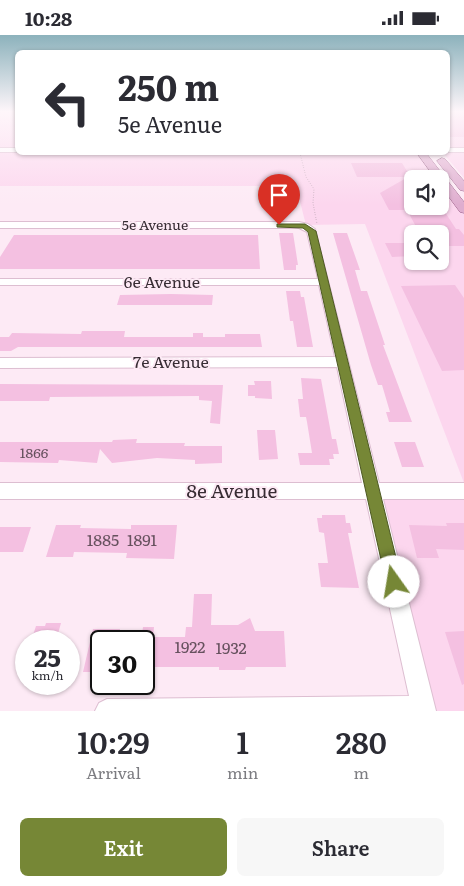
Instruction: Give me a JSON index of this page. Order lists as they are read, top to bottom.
{
  "streets": {
    "street": [
      "5e Avenue",
      "6e Avenue",
      "7e Avenue",
      "8e Avenue"
    ]
  },
  "house_numbers": [
    "1866",
    "1885",
    "1891",
    "1922",
    "1932"
  ],
  "page": {
    "status": "10:28",
    "turn": ["250 m", "5e Avenue"],
    "speed": "25 km/h",
    "limit": "30",
    "eta": [
      "10:29",
      "Arrival",
      "1",
      "min",
      "280",
      "m"
    ],
    "buttons": ["Exit", "Share"]
  }
}
